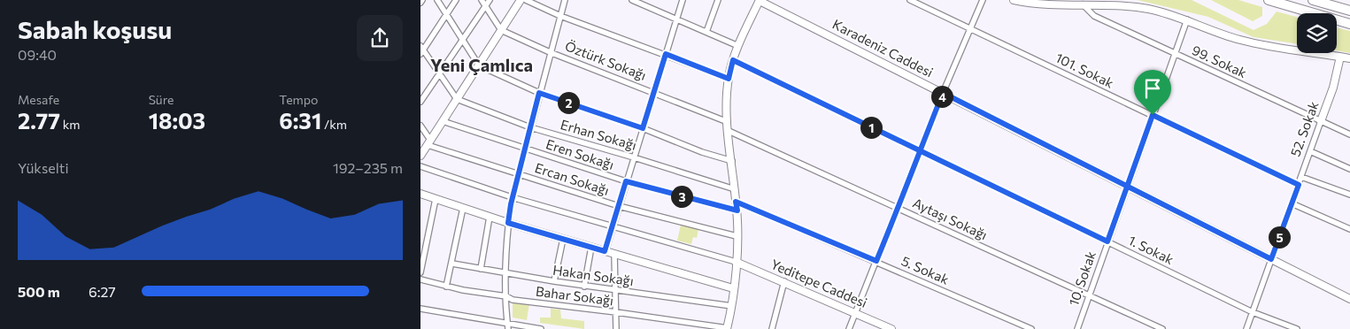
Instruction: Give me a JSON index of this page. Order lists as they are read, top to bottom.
{
  "streets": {
    "street": [
      "Karadeniz Caddesi",
      "Öztürk Sokağı",
      "99. Sokak",
      "101. Sokak",
      "52. Sokak",
      "Erhan Sokağı",
      "Eren Sokağı",
      "Ercan Sokağı",
      "Aytaşı Sokağı",
      "1. Sokak",
      "5. Sokak",
      "Hakan Sokağı",
      "10. Sokak",
      "Yeditepe Caddesi",
      "Bahar Sokağı"
    ]
  },
  "crossings": [
    ["Karadeniz Caddesi", "52. Sokak"],
    ["Karadeniz Caddesi", "10. Sokak"],
    ["99. Sokak", "52. Sokak"],
    ["99. Sokak", "10. Sokak"],
    ["101. Sokak", "52. Sokak"],
    ["101. Sokak", "10. Sokak"],
    ["52. Sokak", "1. Sokak"],
    ["Aytaşı Sokağı", "10. Sokak"],
    ["1. Sokak", "10. Sokak"]
  ],
  "districts": ["Yeni Çamlıca"],
  "page": {
    "heading": ["Sabah koşusu", "09:40"],
    "stats": [
      ["Mesafe", "2.77 km"],
      ["Süre", "18:03"],
      ["Tempo", "6:31 /km"]
    ],
    "pins": [
      "4",
      "2",
      "1",
      "3",
      "5"
    ],
    "chart": ["Yükselti", "192–235 m"],
    "list": [
      {
        "name": "500 m",
        "note": "6:27"
      }
    ]
  }
}
